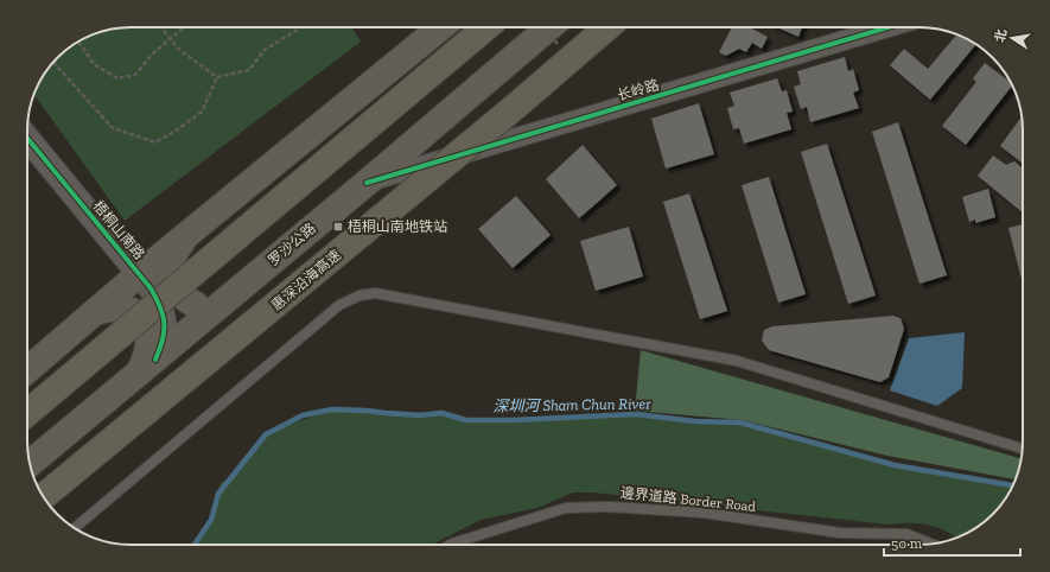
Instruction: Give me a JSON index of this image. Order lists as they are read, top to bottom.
{
  "streets": {
    "highway": ["惠深沿海高速"],
    "main road": ["罗沙公路"],
    "street": ["长岭路", "梧桐山南路"],
    "lane": ["邊界道路 Border Road"]
  },
  "crossings": [
    ["长岭路", "罗沙公路"],
    ["梧桐山南路", "罗沙公路"]
  ],
  "water": ["深圳河 Sham Chun River"],
  "places": {
    "transit": ["梧桐山南地铁站"]
  },
  "scale_bar": "50 m",
  "north": "left"
}
